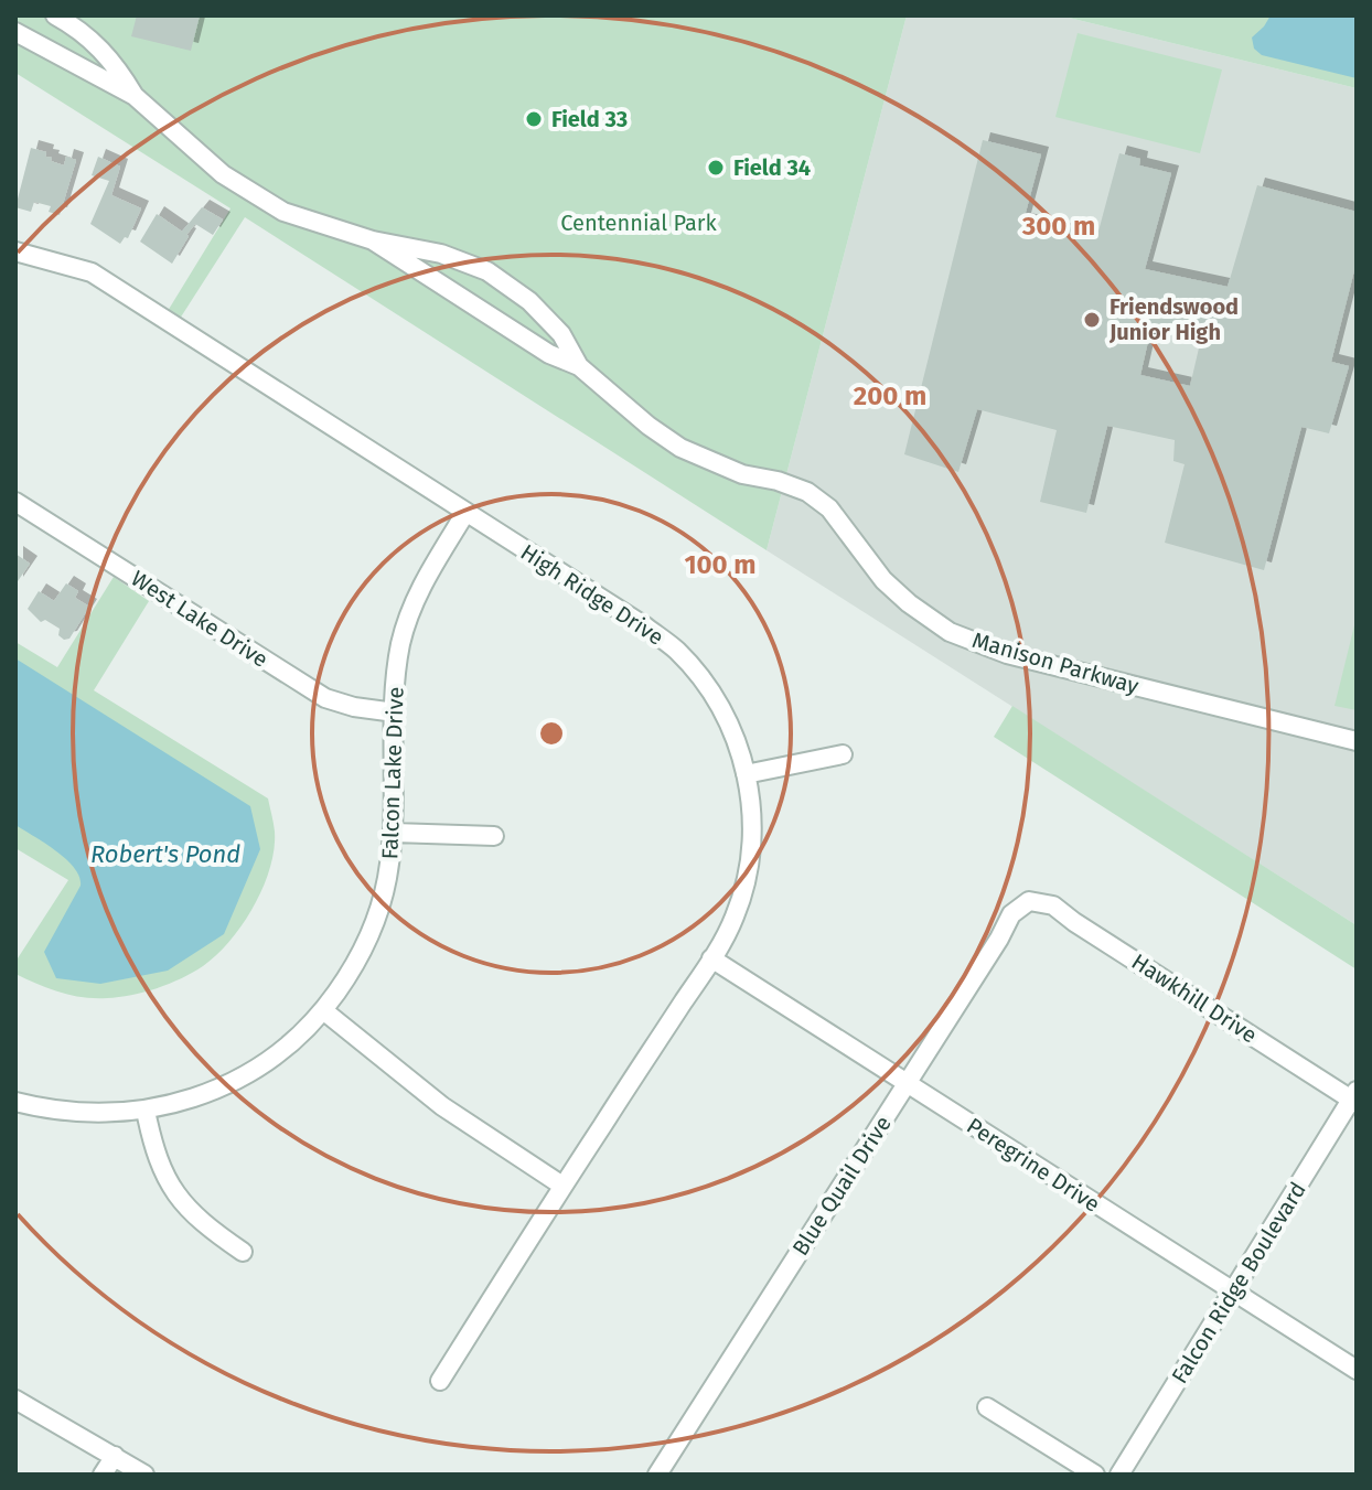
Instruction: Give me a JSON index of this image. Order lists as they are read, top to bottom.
{
  "streets": {
    "street": [
      "High Ridge Drive",
      "West Lake Drive",
      "Manison Parkway",
      "Falcon Lake Drive",
      "Hawkhill Drive",
      "Peregrine Drive",
      "Blue Quail Drive",
      "Falcon Ridge Boulevard"
    ]
  },
  "crossings": [
    ["High Ridge Drive", "Falcon Lake Drive"],
    ["High Ridge Drive", "Peregrine Drive"],
    ["West Lake Drive", "Falcon Lake Drive"],
    ["Hawkhill Drive", "Blue Quail Drive"],
    ["Hawkhill Drive", "Falcon Ridge Boulevard"],
    ["Peregrine Drive", "Blue Quail Drive"],
    ["Peregrine Drive", "Falcon Ridge Boulevard"]
  ],
  "water": ["Robert's Pond"],
  "parks": ["Centennial Park"],
  "places": ["Field 33", "Field 34", "Friendswood Junior High"],
  "rings": ["300 m", "200 m", "100 m"]
}
